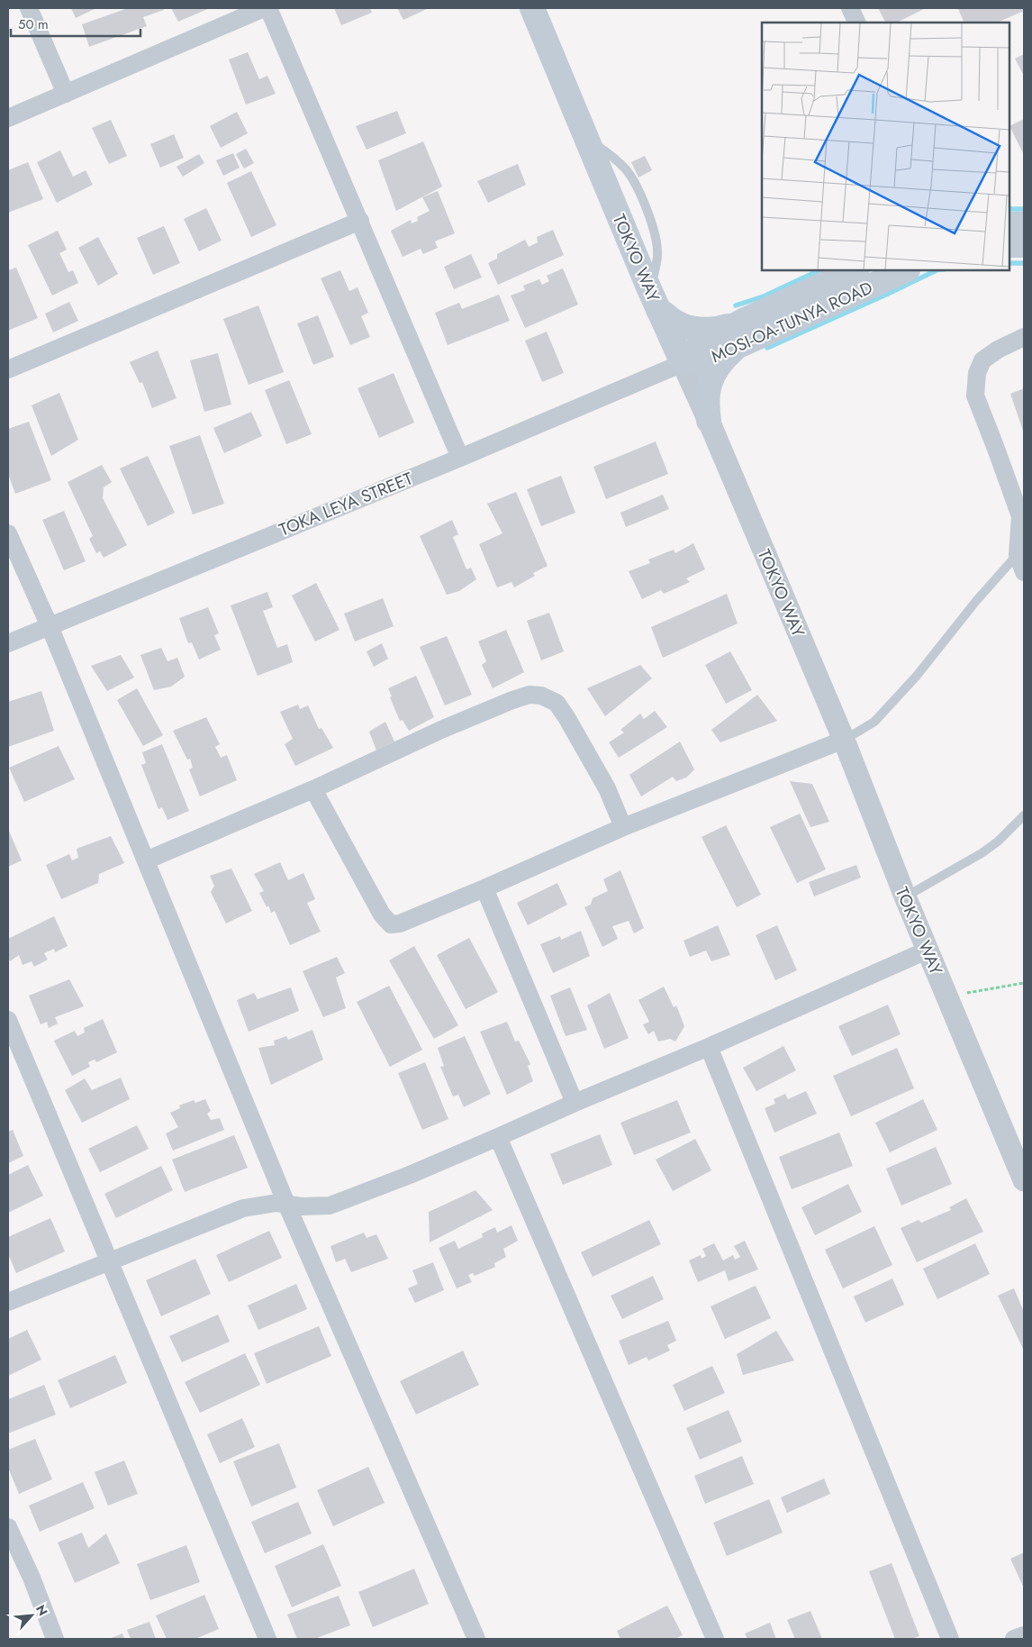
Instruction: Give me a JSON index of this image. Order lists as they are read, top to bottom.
{
  "streets": {
    "main road": ["TOKYO WAY", "MOSI-OA-TUNYA ROAD"],
    "street": ["TOKA LEYA STREET"]
  },
  "crossings": [
    ["TOKYO WAY", "MOSI-OA-TUNYA ROAD"],
    ["TOKYO WAY", "TOKA LEYA STREET"],
    ["MOSI-OA-TUNYA ROAD", "TOKA LEYA STREET"]
  ],
  "scale_bar": "50 m",
  "north": "top right"
}
